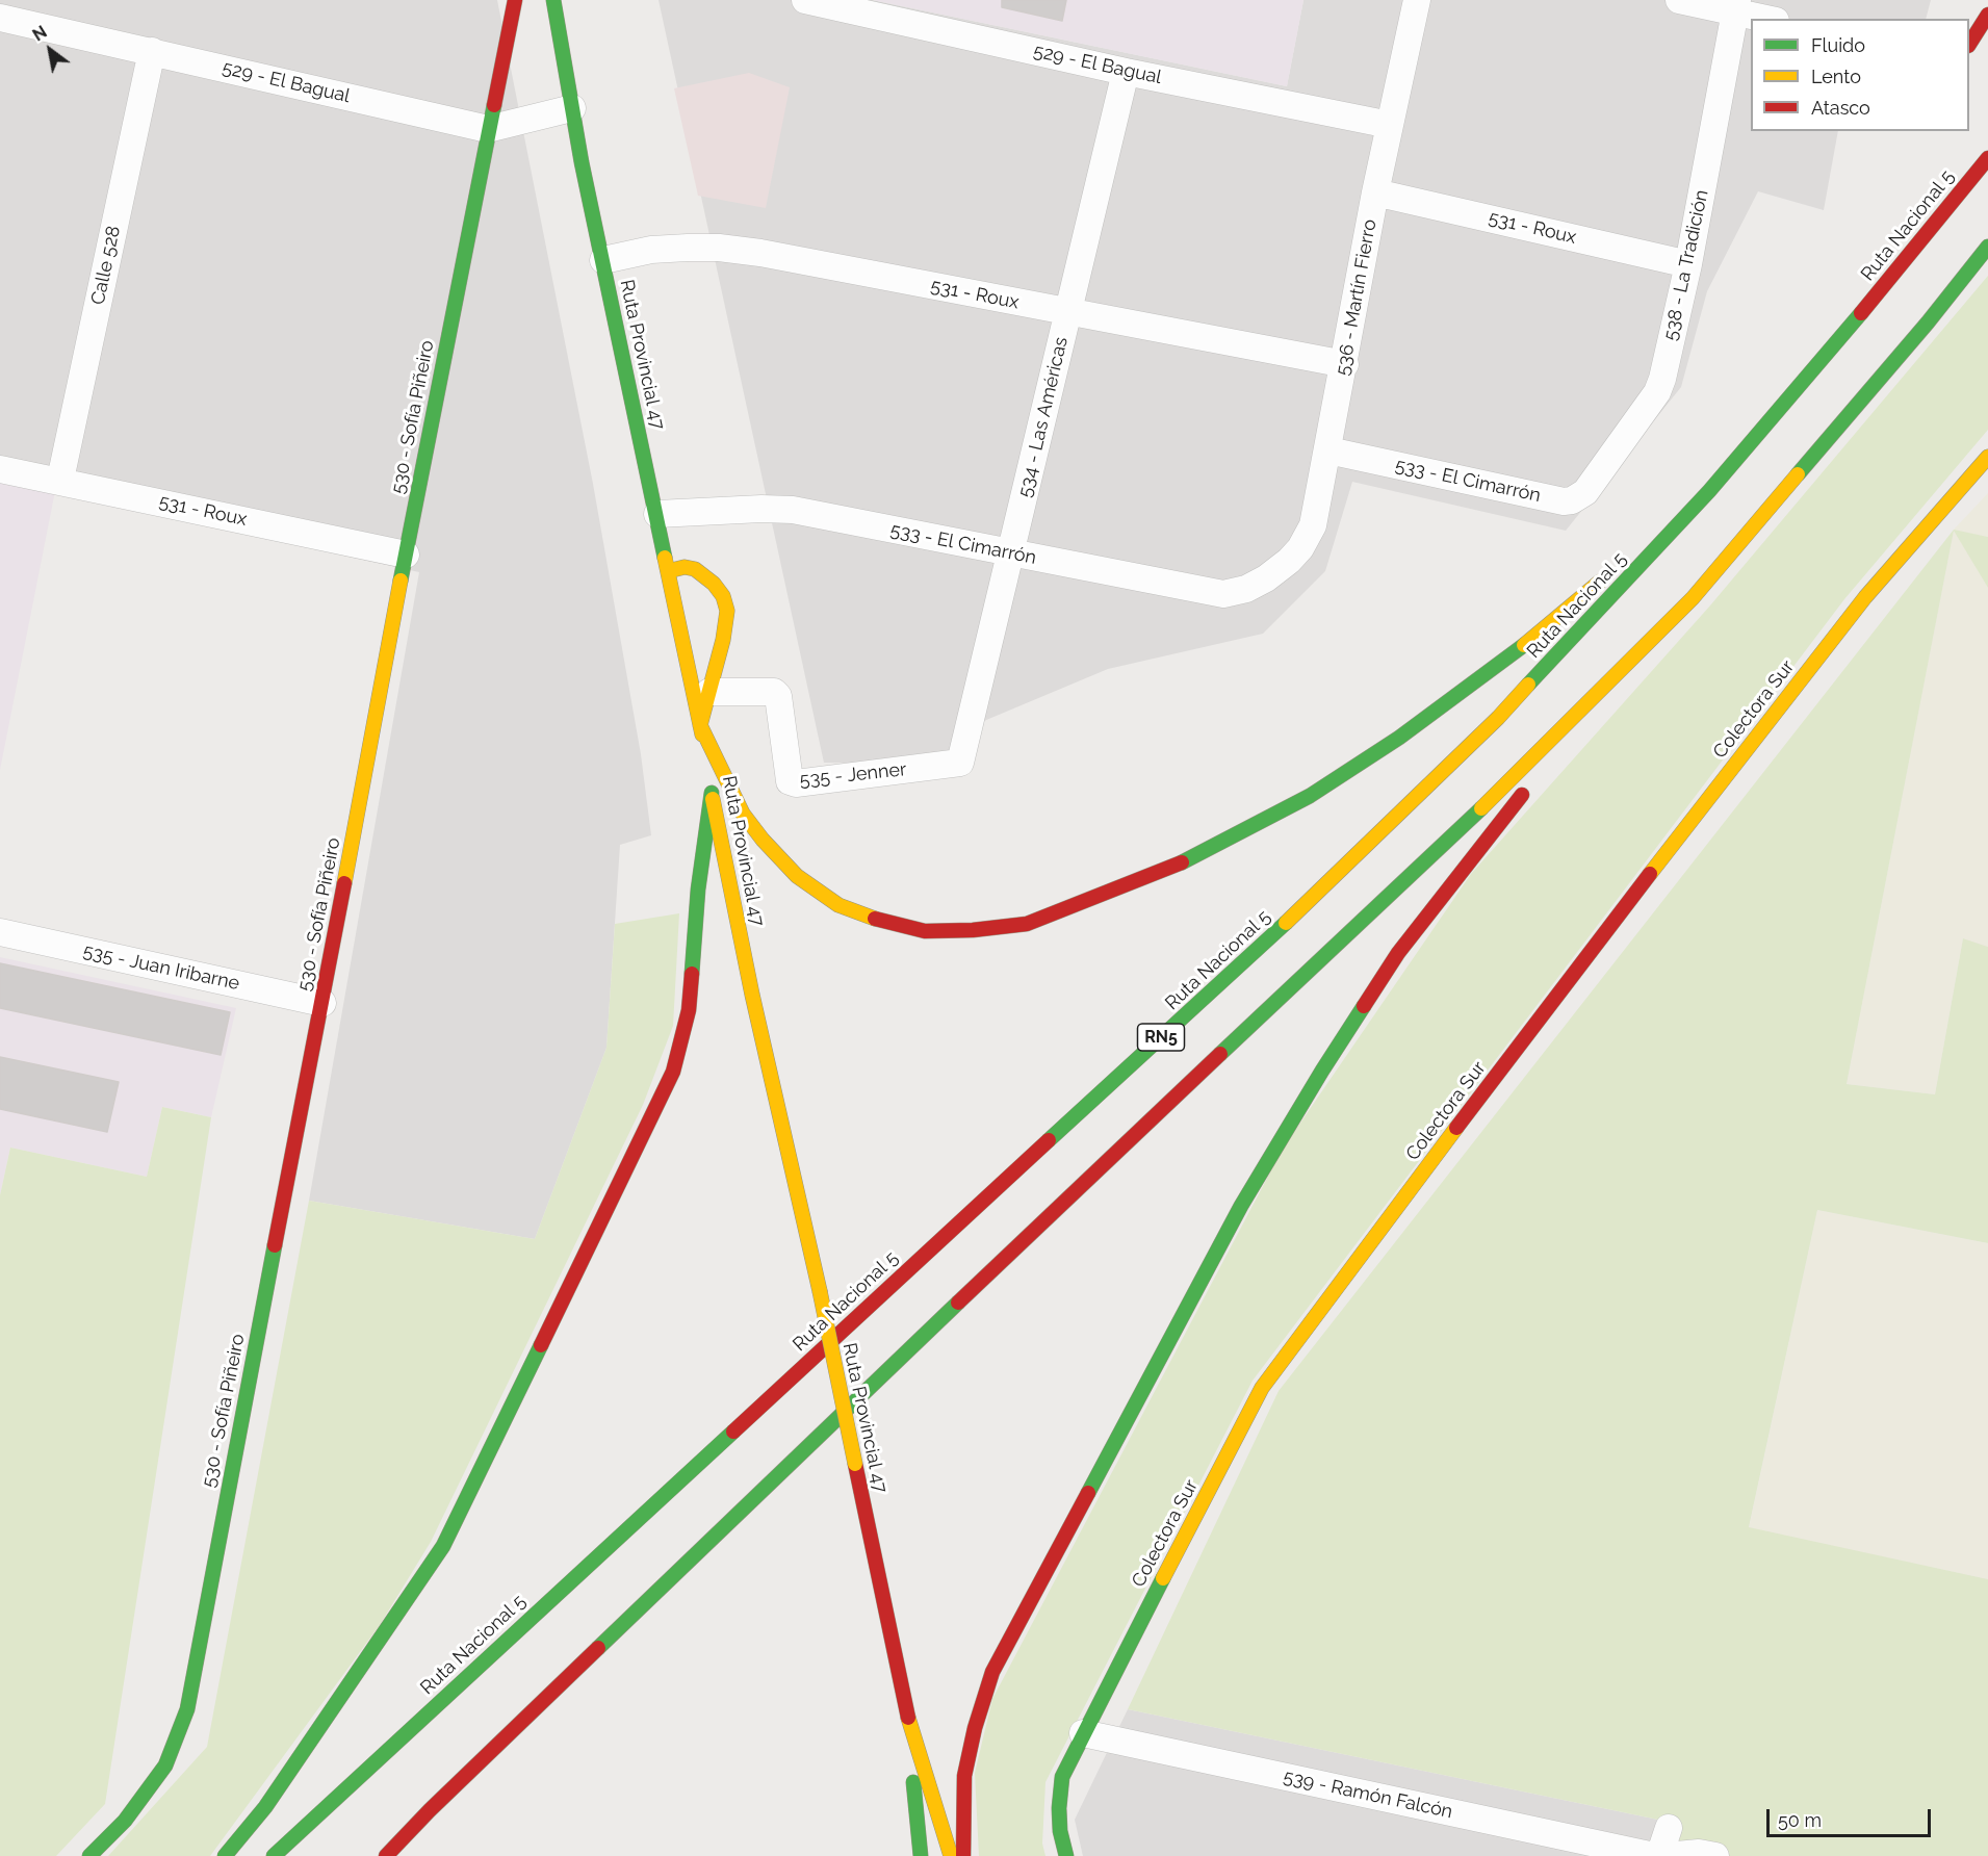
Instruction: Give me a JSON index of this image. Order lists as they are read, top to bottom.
{
  "streets": {
    "main road": [
      "Ruta Nacional 5",
      "Ruta Provincial 47",
      "530 - Sofía Piñeiro",
      "Colectora Sur",
      "RN5"
    ],
    "street": [
      "529 - El Bagual",
      "531 - Roux",
      "Calle 528",
      "538 - La Tradición",
      "536 - Martín Fierro",
      "534 - Las Américas",
      "533 - El Cimarrón",
      "535 - Jenner",
      "535 - Juan Iribarne",
      "539 - Ramón Falcón"
    ]
  },
  "crossings": [
    ["529 - El Bagual", "Calle 528"],
    ["529 - El Bagual", "536 - Martín Fierro"],
    ["529 - El Bagual", "Ruta Provincial 47"],
    ["529 - El Bagual", "530 - Sofía Piñeiro"],
    ["529 - El Bagual", "534 - Las Américas"],
    ["531 - Roux", "Calle 528"],
    ["531 - Roux", "538 - La Tradición"],
    ["531 - Roux", "536 - Martín Fierro"],
    ["531 - Roux", "Ruta Provincial 47"],
    ["531 - Roux", "530 - Sofía Piñeiro"],
    ["531 - Roux", "534 - Las Américas"],
    ["538 - La Tradición", "533 - El Cimarrón"],
    ["536 - Martín Fierro", "533 - El Cimarrón"],
    ["Ruta Provincial 47", "533 - El Cimarrón"],
    ["530 - Sofía Piñeiro", "535 - Juan Iribarne"],
    ["534 - Las Américas", "533 - El Cimarrón"],
    ["534 - Las Américas", "535 - Jenner"],
    ["Colectora Sur", "539 - Ramón Falcón"]
  ],
  "legend": ["Fluido", "Lento", "Atasco"],
  "scale_bar": "50 m",
  "north": "top left"
}
